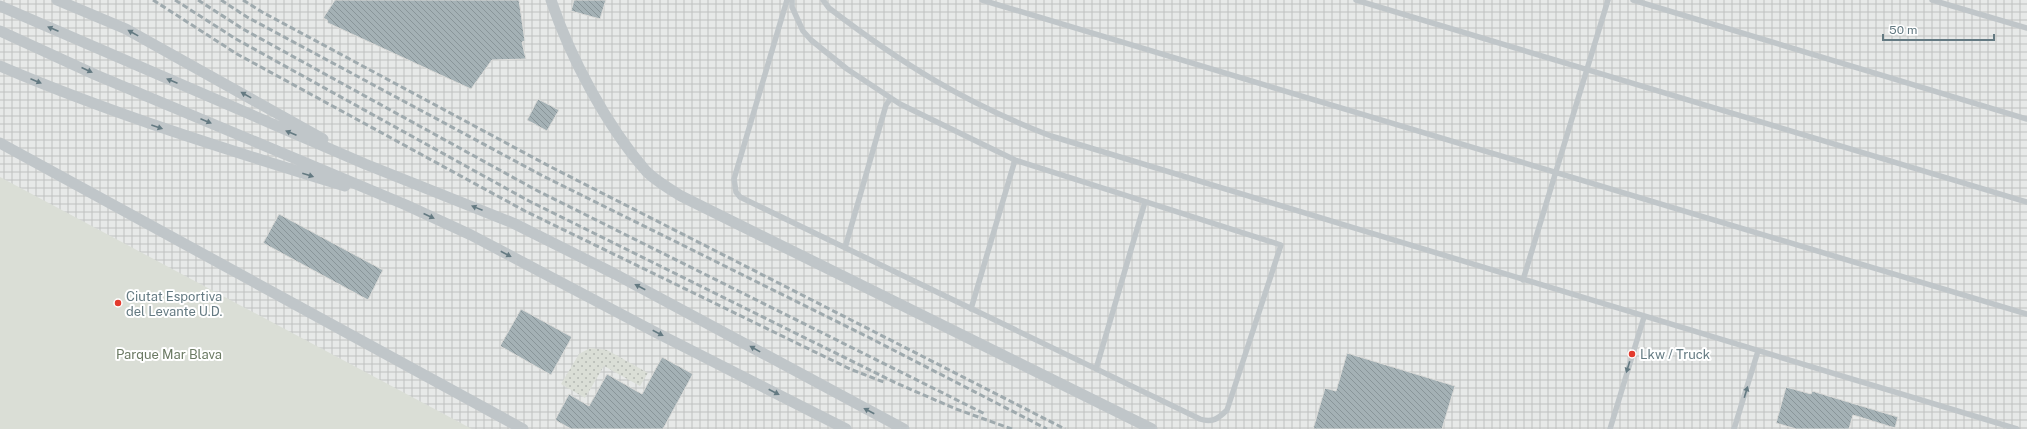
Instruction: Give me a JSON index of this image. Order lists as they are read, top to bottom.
{
  "parks": ["Parque Mar Blava"],
  "places": ["Ciutat Esportiva del Levante U.D.", "Lkw / Truck"],
  "scale_bar": "50 m"
}
